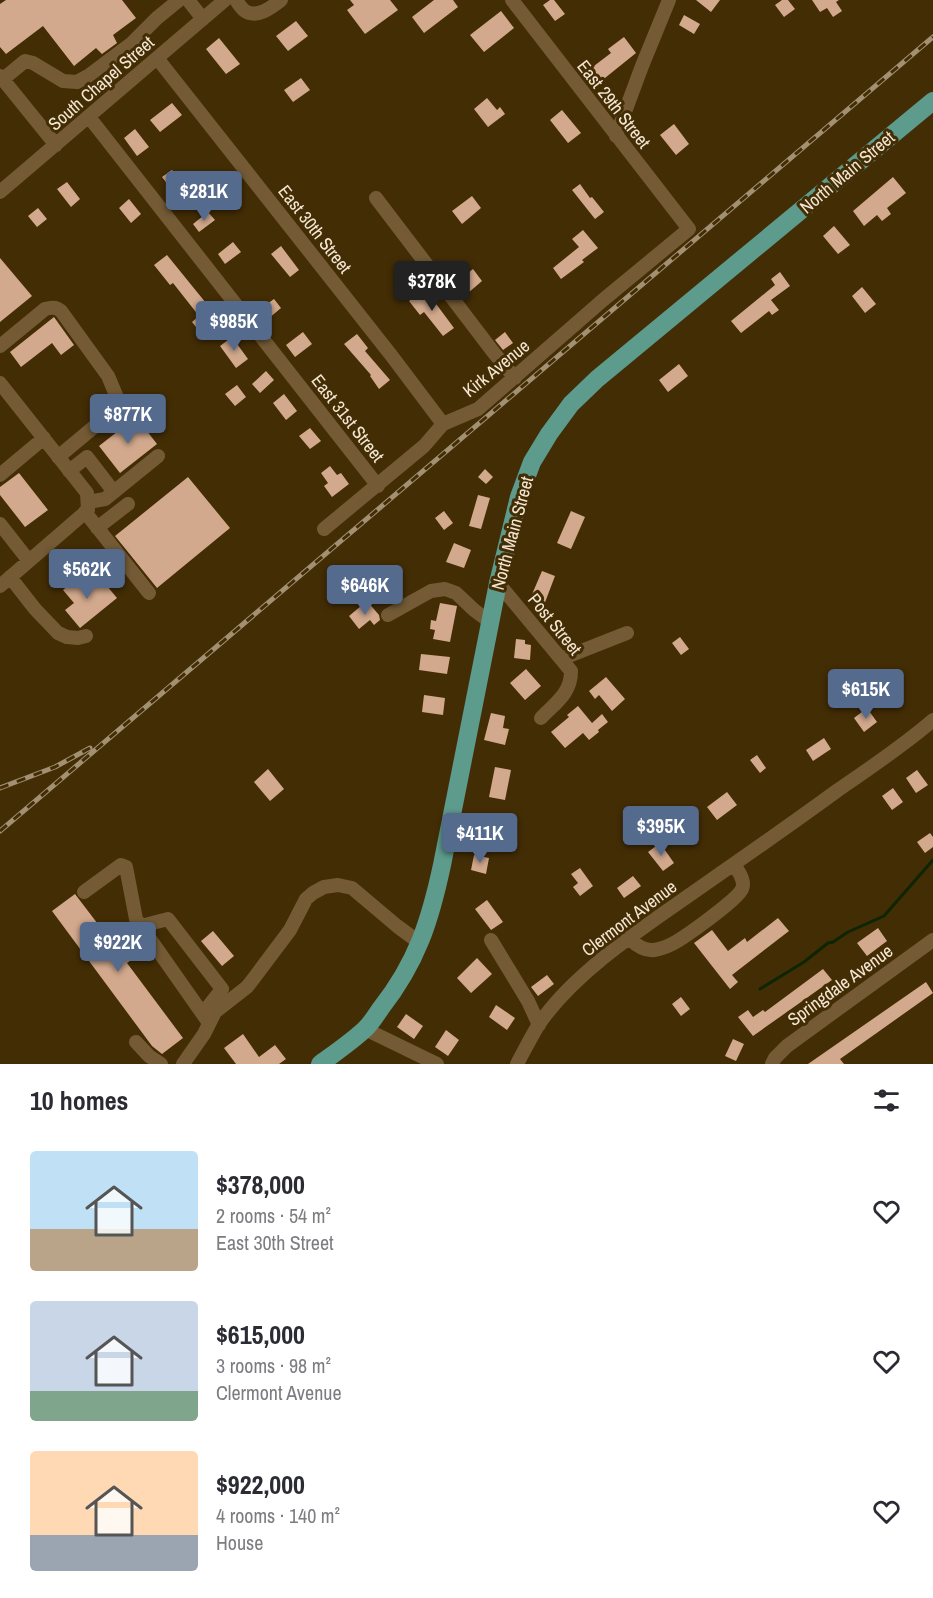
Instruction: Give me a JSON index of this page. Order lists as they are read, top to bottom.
{
  "streets": {
    "main road": ["North Main Street"],
    "street": [
      "South Chapel Street",
      "East 29th Street",
      "East 30th Street",
      "Kirk Avenue",
      "East 31st Street",
      "Post Street",
      "Clermont Avenue",
      "Springdale Avenue"
    ]
  },
  "crossings": [
    ["South Chapel Street", "East 30th Street"],
    ["South Chapel Street", "East 31st Street"],
    ["East 29th Street", "Kirk Avenue"],
    ["North Main Street", "Post Street"],
    ["East 30th Street", "Kirk Avenue"],
    ["Kirk Avenue", "East 31st Street"]
  ],
  "page": {
    "price": [
      "$281K",
      "$378K",
      "$985K",
      "$877K",
      "$562K",
      "$646K",
      "$615K",
      "$395K",
      "$411K",
      "$922K"
    ],
    "heading": "10 homes",
    "list": [
      {
        "name": "$378,000",
        "note": "2 rooms · 54 m² · East 30th Street"
      },
      {
        "name": "$615,000",
        "note": "3 rooms · 98 m² · Clermont Avenue"
      },
      {
        "name": "$922,000",
        "note": "4 rooms · 140 m² · House"
      }
    ]
  }
}
